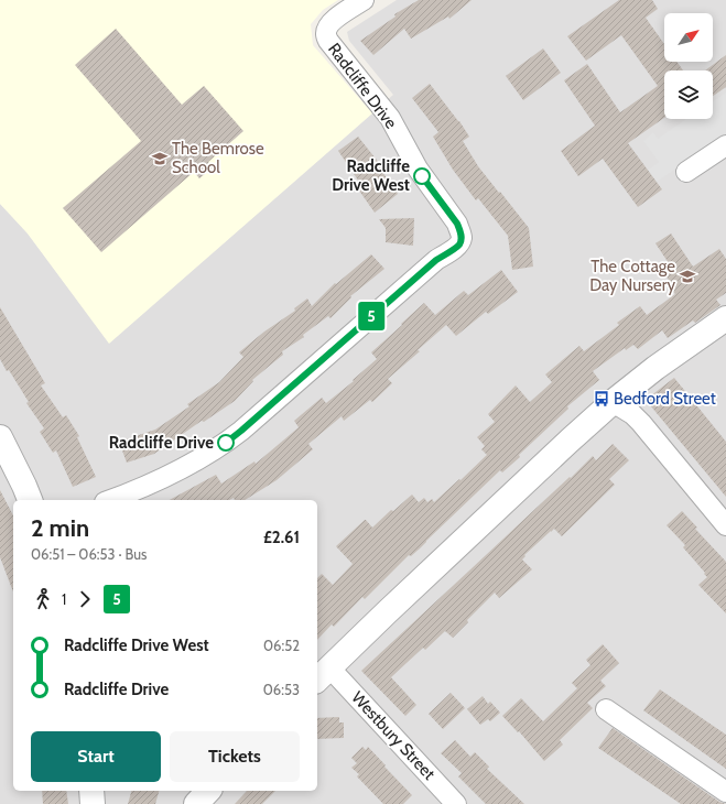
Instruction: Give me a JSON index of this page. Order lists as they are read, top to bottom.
{
  "streets": {
    "street": ["Radcliffe Drive", "Westbury Street"]
  },
  "places": {
    "school or university": ["The Bemrose School", "The Cottage Day Nursery"],
    "other": ["Radcliffe Drive West", "Radcliffe Drive"],
    "bus stop": ["Bedford Street"]
  },
  "lines": ["bus line 5"],
  "north": "top right",
  "page": {
    "on_map": "5",
    "heading": ["2 min", "06:51 – 06:53 · Bus", "£2.61"],
    "legs": ["1", "5"],
    "list": [
      {
        "name": "Radcliffe Drive West",
        "value": "06:52"
      },
      {
        "name": "Radcliffe Drive",
        "value": "06:53"
      }
    ],
    "buttons": ["Start", "Tickets"]
  }
}
